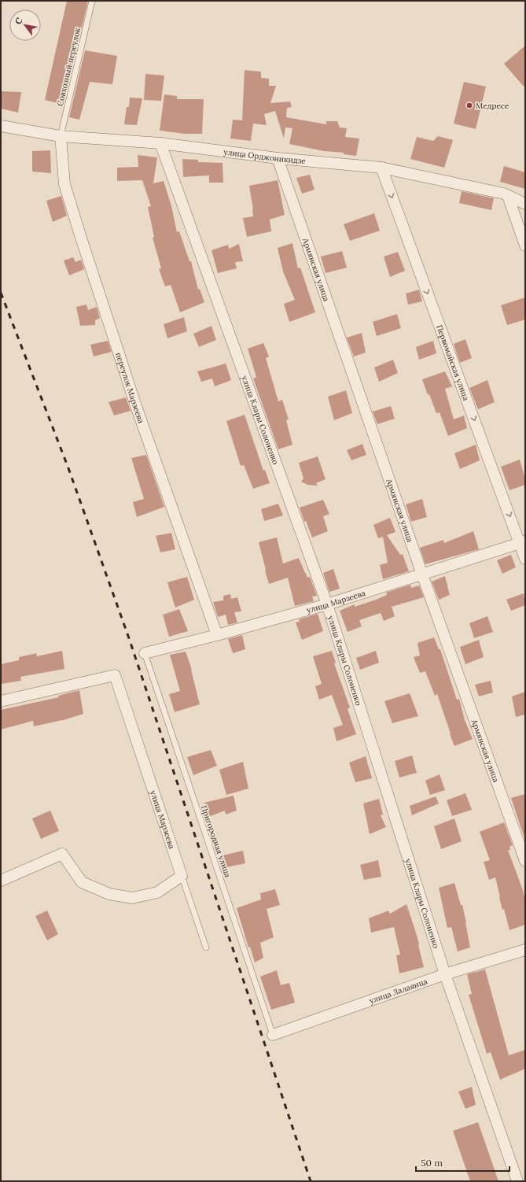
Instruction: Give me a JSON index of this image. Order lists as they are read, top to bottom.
{
  "streets": {
    "street": [
      "улица Орджоникидзе",
      "Армянская улица",
      "Первомайская улица",
      "переулок Марзеева",
      "улица Клары Солоненко",
      "улица Марзеева",
      "улица Лалаянца"
    ],
    "lane": ["Совхозный переулок", "Пригородная улица"]
  },
  "crossings": [
    ["Совхозный переулок", "улица Орджоникидзе"],
    ["Совхозный переулок", "переулок Марзеева"],
    ["улица Орджоникидзе", "Армянская улица"],
    ["улица Орджоникидзе", "Первомайская улица"],
    ["улица Орджоникидзе", "переулок Марзеева"],
    ["улица Орджоникидзе", "улица Клары Солоненко"],
    ["Армянская улица", "улица Марзеева"],
    ["Первомайская улица", "улица Марзеева"],
    ["переулок Марзеева", "улица Марзеева"],
    ["улица Клары Солоненко", "улица Марзеева"],
    ["улица Клары Солоненко", "улица Лалаянца"],
    ["улица Марзеева", "Пригородная улица"],
    ["Пригородная улица", "улица Лалаянца"]
  ],
  "one_way": ["Первомайская улица"],
  "places": ["Медресе"],
  "scale_bar": "50 m",
  "north": "top left"
}
